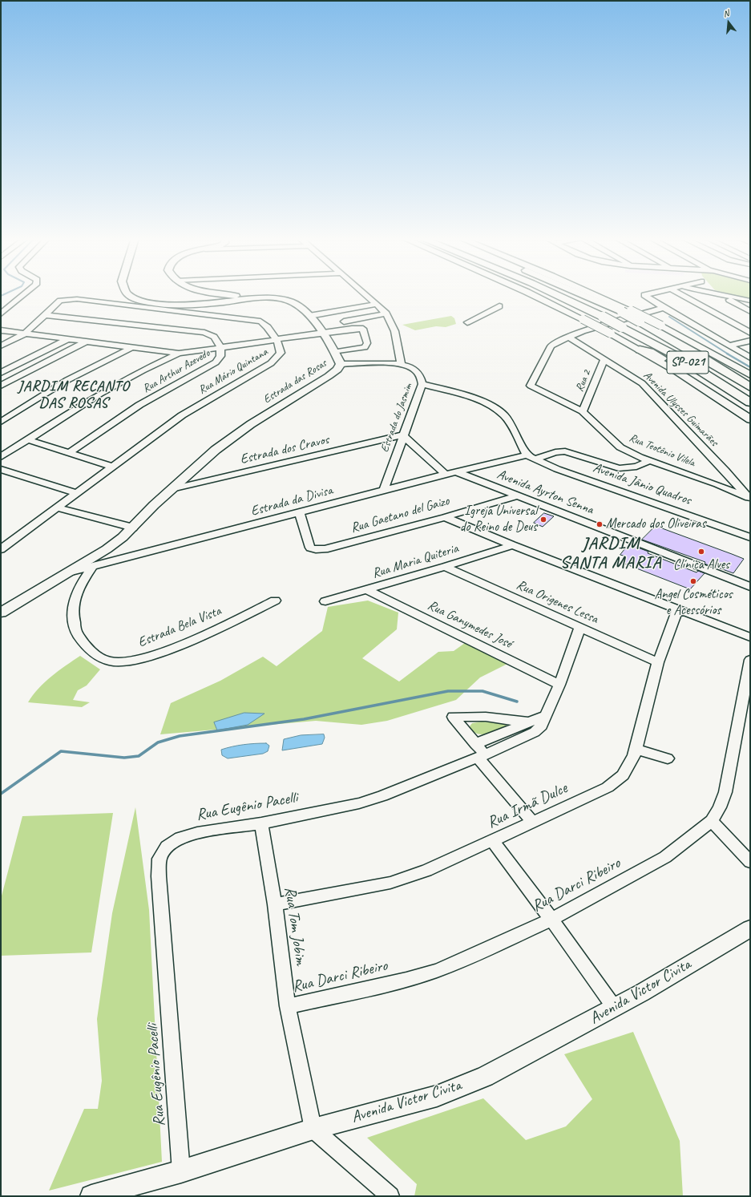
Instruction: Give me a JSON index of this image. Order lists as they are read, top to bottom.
{
  "streets": {
    "highway": ["SP-021"],
    "main road": ["Estrada das Rosas", "Avenida Victor Civita"],
    "street": [
      "Rua Arthur Azevedo",
      "Rua Mário Quintana",
      "Rua 2",
      "Avenida Ulysses Guimarães",
      "Estrada do Jasmim",
      "Estrada dos Cravos",
      "Rua Teotônio Vilela",
      "Avenida Jânio Quadros",
      "Avenida Ayrton Senna",
      "Estrada da Divisa",
      "Rua Gaetano del Gaizo",
      "Rua Maria Quiteria",
      "Rua Origenes Lessa",
      "Rua Ganymedes José",
      "Estrada Bela Vista",
      "Rua Irmã Dulce",
      "Rua Eugênio Pacelli",
      "Rua Darci Ribeiro",
      "Rua Tom Jobim"
    ]
  },
  "crossings": [
    ["Rua 2", "Avenida Ulysses Guimarães"],
    ["Rua 2", "Rua Teotônio Vilela"],
    ["Estrada das Rosas", "Estrada do Jasmim"],
    ["Estrada das Rosas", "Estrada dos Cravos"],
    ["Estrada das Rosas", "Estrada da Divisa"],
    ["Avenida Ulysses Guimarães", "Rua Teotônio Vilela"],
    ["Estrada do Jasmim", "Estrada dos Cravos"],
    ["Estrada do Jasmim", "Estrada da Divisa"],
    ["Rua Teotônio Vilela", "Estrada da Divisa"],
    ["Avenida Jânio Quadros", "Estrada da Divisa"],
    ["Avenida Ayrton Senna", "Estrada da Divisa"],
    ["Avenida Ayrton Senna", "Rua Gaetano del Gaizo"],
    ["Estrada da Divisa", "Rua Gaetano del Gaizo"],
    ["Estrada da Divisa", "Estrada Bela Vista"],
    ["Rua Maria Quiteria", "Rua Origenes Lessa"],
    ["Rua Maria Quiteria", "Rua Ganymedes José"],
    ["Rua Origenes Lessa", "Rua Irmã Dulce"],
    ["Rua Origenes Lessa", "Rua Eugênio Pacelli"],
    ["Rua Ganymedes José", "Rua Eugênio Pacelli"],
    ["Rua Irmã Dulce", "Rua Tom Jobim"],
    ["Rua Eugênio Pacelli", "Rua Tom Jobim"],
    ["Rua Eugênio Pacelli", "Avenida Victor Civita"],
    ["Rua Darci Ribeiro", "Rua Tom Jobim"],
    ["Rua Tom Jobim", "Avenida Victor Civita"]
  ],
  "districts": ["JARDIM RECANTO DAS ROSAS", "JARDIM SANTA MARIA"],
  "places": [
    "Igreja Universal do Reino de Deus",
    "Mercado dos Oliveiras",
    "Clínica Alves",
    "Angel Cosméticos e Acessórios"
  ],
  "north": "top"
}
